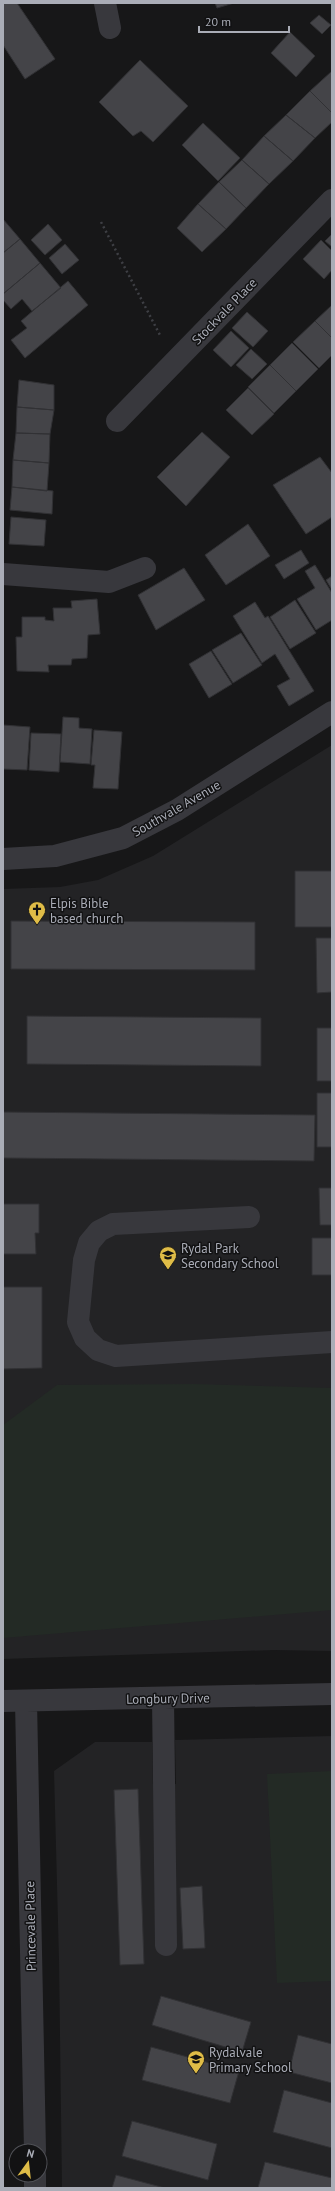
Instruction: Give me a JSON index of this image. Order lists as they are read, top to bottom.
{
  "streets": {
    "street": [
      "Stockvale Place",
      "Southvale Avenue",
      "Longbury Drive",
      "Princevale Place"
    ]
  },
  "crossings": [
    ["Longbury Drive", "Princevale Place"]
  ],
  "places": {
    "church": ["Elpis Bible based church"],
    "school or university": ["Rydal Park Secondary School", "Rydalvale Primary School"]
  },
  "scale_bar": "20 m",
  "north": "top"
}
